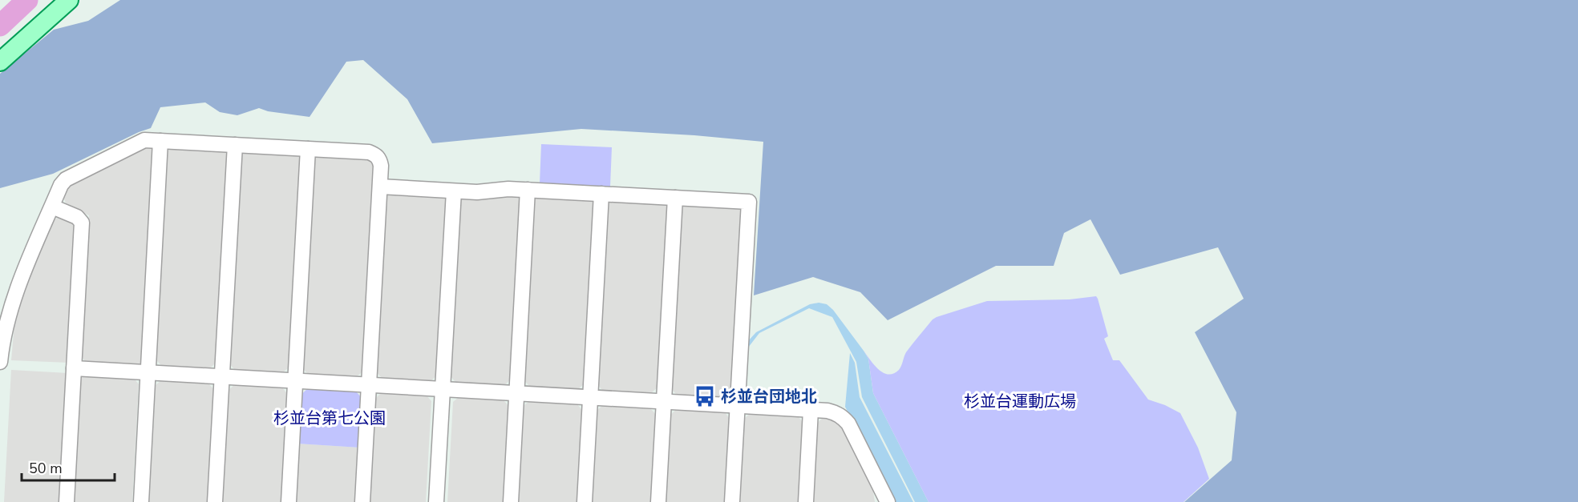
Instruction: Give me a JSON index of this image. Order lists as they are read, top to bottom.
{
  "parks": ["杉並台運動広場", "杉並台第七公園"],
  "places": {
    "bus stop": ["杉並台団地北"]
  },
  "scale_bar": "50 m"
}
